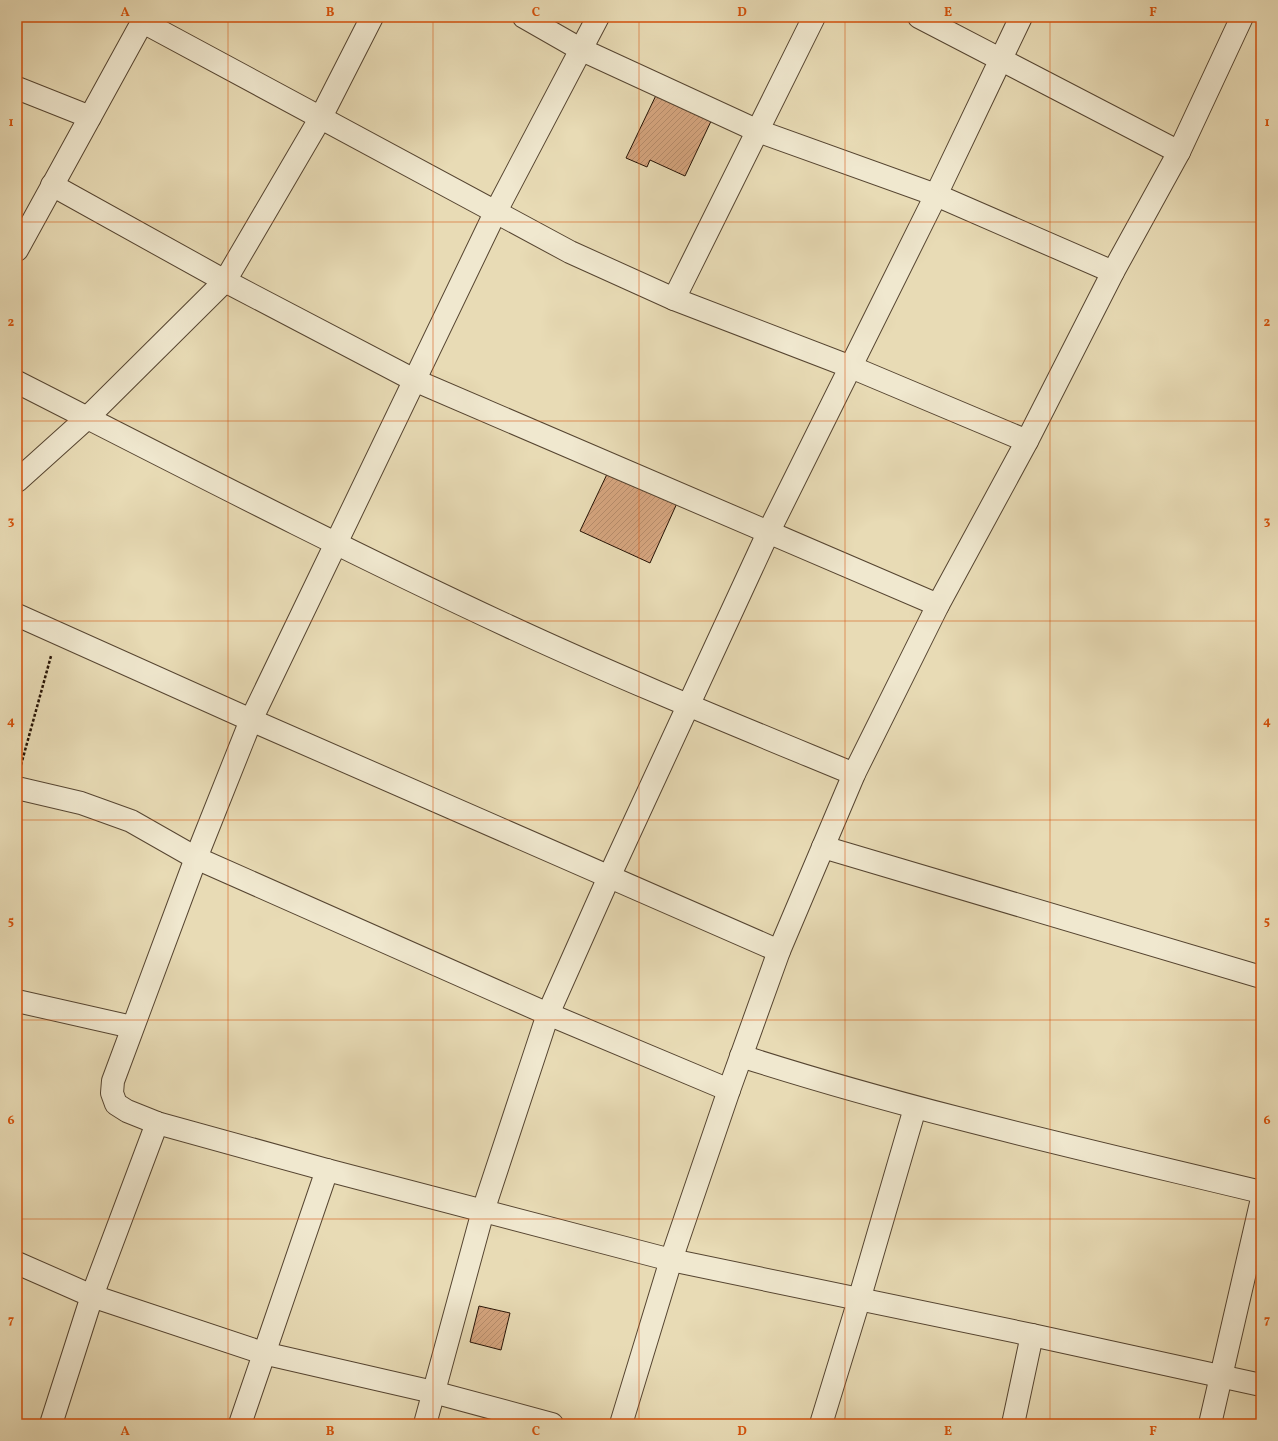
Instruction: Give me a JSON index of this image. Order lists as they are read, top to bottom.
{
  "grid": {
    "columns": [
      "A",
      "B",
      "C",
      "D",
      "E",
      "F"
    ],
    "rows": [
      "1",
      "2",
      "3",
      "4",
      "5",
      "6",
      "7"
    ]
  }
}
